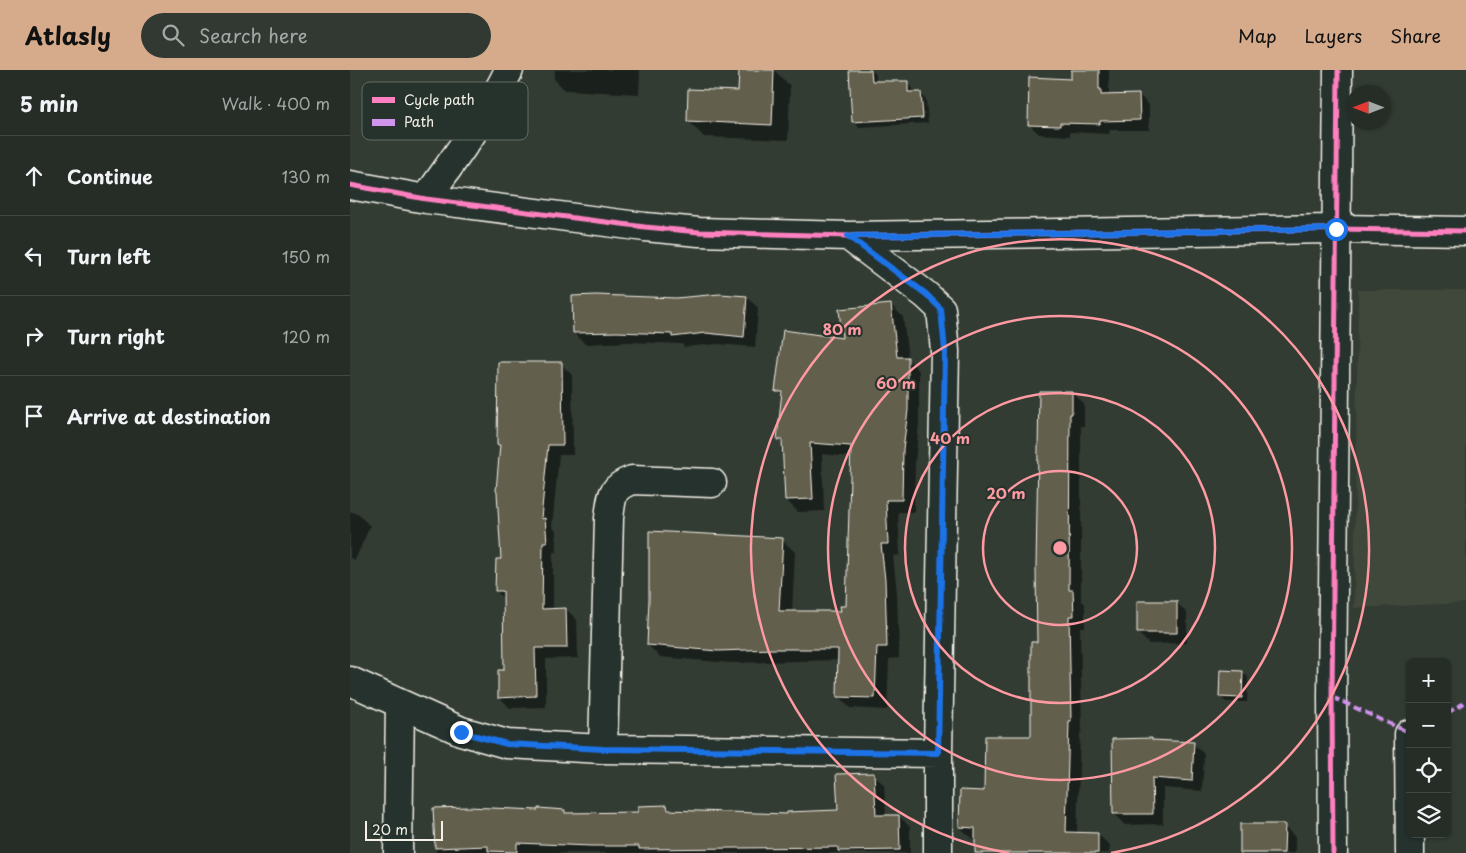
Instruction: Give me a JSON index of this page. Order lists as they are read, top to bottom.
{
  "legend": ["Cycle path", "Path"],
  "scale_bar": "20 m",
  "north": "left",
  "page": {
    "header": "Atlasly",
    "search": "Search here",
    "nav": ["Map", "Layers", "Share"],
    "heading": ["5 min", "Walk · 400 m"],
    "list": [
      ["Continue", "130 m"],
      ["Turn left", "150 m"],
      ["Turn right", "120 m"],
      "Arrive at destination"
    ],
    "map_buttons": ["+", "−"],
    "scale": "20 m"
  },
  "rings": [
    "80 m",
    "60 m",
    "40 m",
    "20 m"
  ]
}
